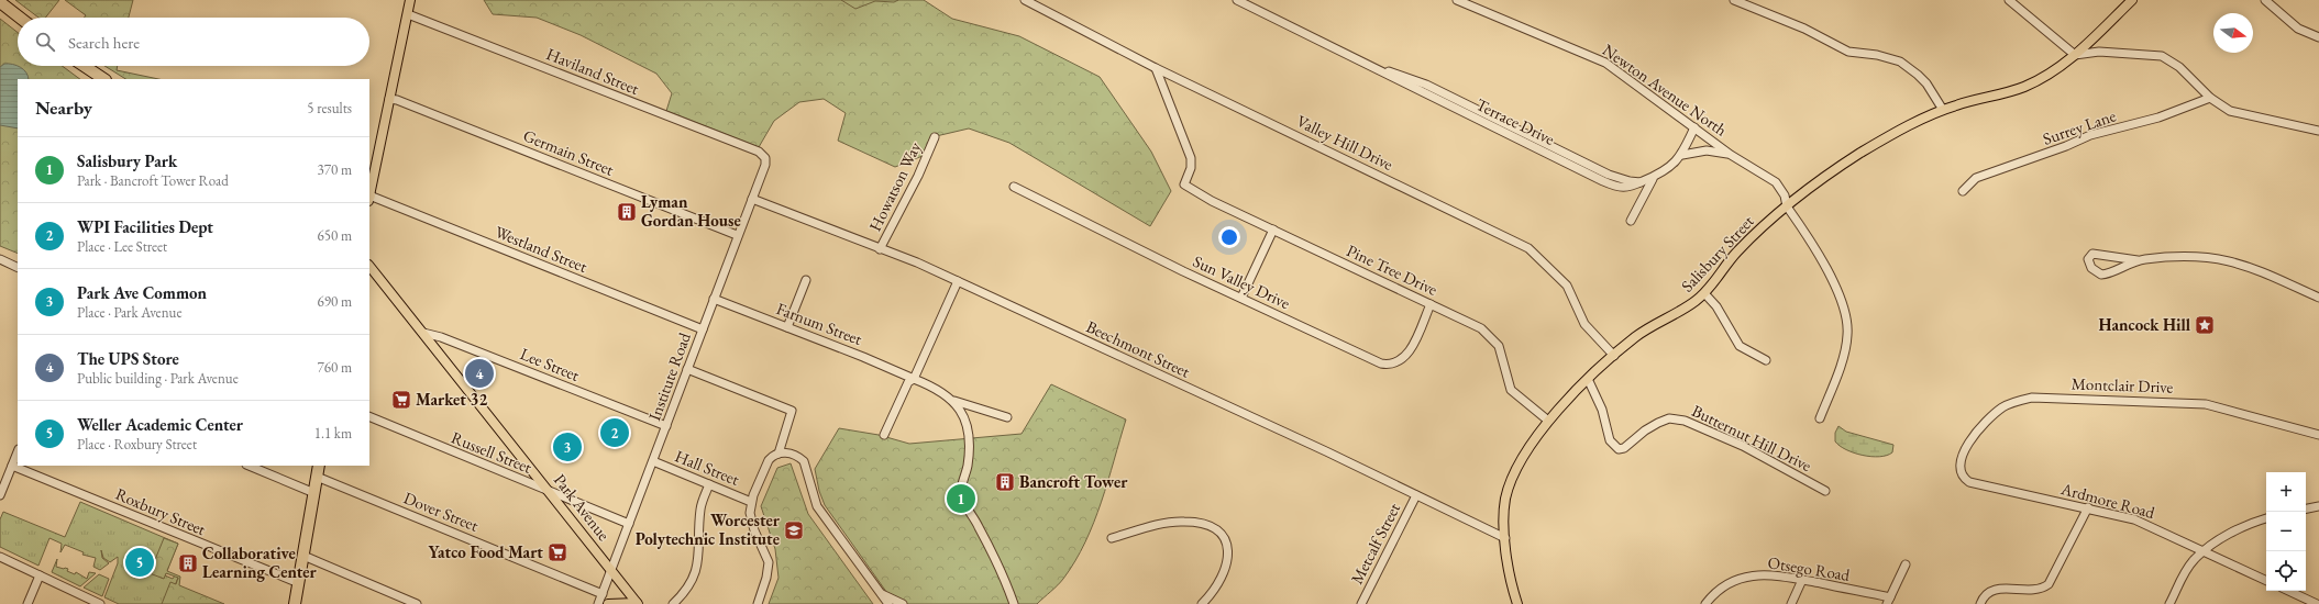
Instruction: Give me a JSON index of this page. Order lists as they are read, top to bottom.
{
  "streets": {
    "main road": ["Salisbury Street", "Park Avenue"],
    "street": [
      "Haviland Street",
      "Newton Avenue North",
      "Terrace Drive",
      "Surrey Lane",
      "Valley Hill Drive",
      "Germain Street",
      "Howatson Way",
      "Westland Street",
      "Pine Tree Drive",
      "Sun Valley Drive",
      "Farnum Street",
      "Beechmont Street",
      "Lee Street",
      "Institute Road",
      "Montclair Drive",
      "Butternut Hill Drive",
      "Russell Street",
      "Hall Street",
      "Ardmore Road",
      "Roxbury Street",
      "Dover Street",
      "Metcalf Street",
      "Otsego Road"
    ]
  },
  "crossings": [
    ["Haviland Street", "Institute Road"],
    ["Newton Avenue North", "Terrace Drive"],
    ["Newton Avenue North", "Salisbury Street"],
    ["Valley Hill Drive", "Salisbury Street"],
    ["Valley Hill Drive", "Pine Tree Drive"],
    ["Germain Street", "Institute Road"],
    ["Howatson Way", "Beechmont Street"],
    ["Westland Street", "Institute Road"],
    ["Salisbury Street", "Pine Tree Drive"],
    ["Salisbury Street", "Beechmont Street"],
    ["Salisbury Street", "Butternut Hill Drive"],
    ["Pine Tree Drive", "Sun Valley Drive"],
    ["Farnum Street", "Institute Road"],
    ["Beechmont Street", "Institute Road"],
    ["Beechmont Street", "Metcalf Street"],
    ["Lee Street", "Institute Road"],
    ["Lee Street", "Park Avenue"],
    ["Institute Road", "Russell Street"],
    ["Institute Road", "Hall Street"],
    ["Institute Road", "Park Avenue"],
    ["Institute Road", "Dover Street"],
    ["Montclair Drive", "Ardmore Road"],
    ["Russell Street", "Park Avenue"]
  ],
  "places": {
    "building": ["Lyman Gordan House", "Bancroft Tower", "Collaborative Learning Center"],
    "place": ["Hancock Hill"],
    "supermarket": ["Market 32", "Yatco Food Mart"],
    "school or university": ["Worcester Polytechnic Institute"]
  },
  "north": "right",
  "page": {
    "search": "Search here",
    "heading": ["Nearby", "5 results"],
    "list": [
      {
        "mark": "1",
        "name": "Salisbury Park",
        "note": "Park · Bancroft Tower Road",
        "value": "370 m"
      },
      {
        "mark": "2",
        "name": "WPI Facilities Dept",
        "note": "Place · Lee Street",
        "value": "650 m"
      },
      {
        "mark": "3",
        "name": "Park Ave Common",
        "note": "Place · Park Avenue",
        "value": "690 m"
      },
      {
        "mark": "4",
        "name": "The UPS Store",
        "note": "Public building · Park Avenue",
        "value": "760 m"
      },
      {
        "mark": "5",
        "name": "Weller Academic Center",
        "note": "Place · Roxbury Street",
        "value": "1.1 km"
      }
    ],
    "pins": [
      "4",
      "2",
      "3",
      "1",
      "5"
    ],
    "map_buttons": ["+", "−"]
  }
}
